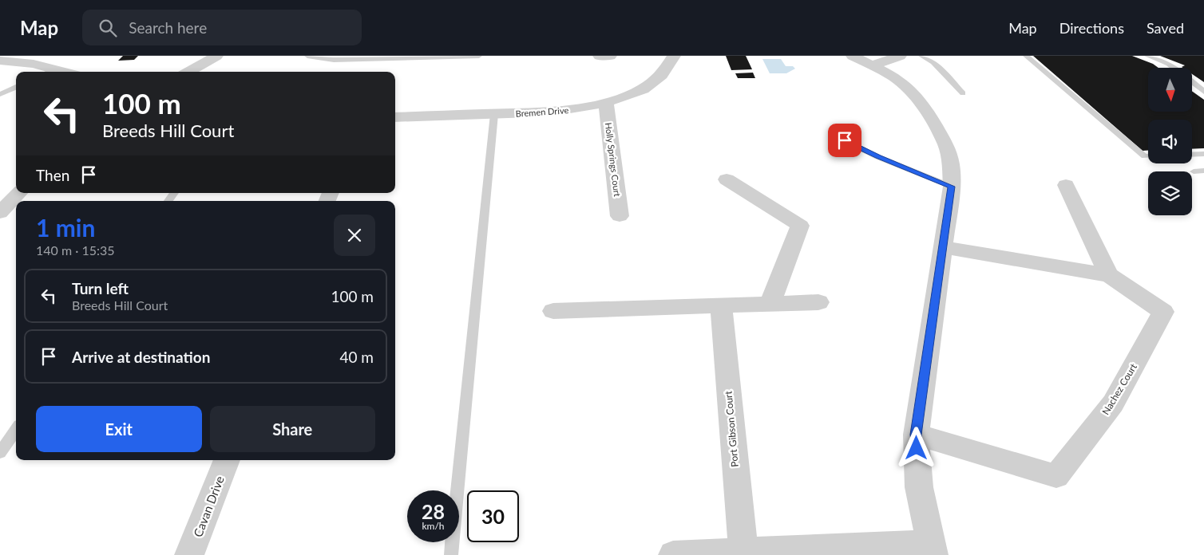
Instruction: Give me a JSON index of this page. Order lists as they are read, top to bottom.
{
  "streets": {
    "street": [
      "Bremen Drive",
      "Holly Springs Court",
      "Nachez Court",
      "Port Gibson Court",
      "Cavan Drive"
    ]
  },
  "crossings": [
    ["Bremen Drive", "Holly Springs Court"]
  ],
  "north": "bottom",
  "page": {
    "header": "Map",
    "search": "Search here",
    "nav": ["Map", "Directions", "Saved"],
    "turn": ["100 m", "Breeds Hill Court"],
    "then": "Then",
    "heading": ["1 min", "140 m · 15:35"],
    "list": [
      {
        "name": "Turn left",
        "note": "Breeds Hill Court",
        "value": "100 m"
      },
      {
        "name": "Arrive at destination",
        "value": "40 m"
      }
    ],
    "buttons": ["Exit", "Share"],
    "speed": "28 km/h",
    "limit": "30"
  }
}
